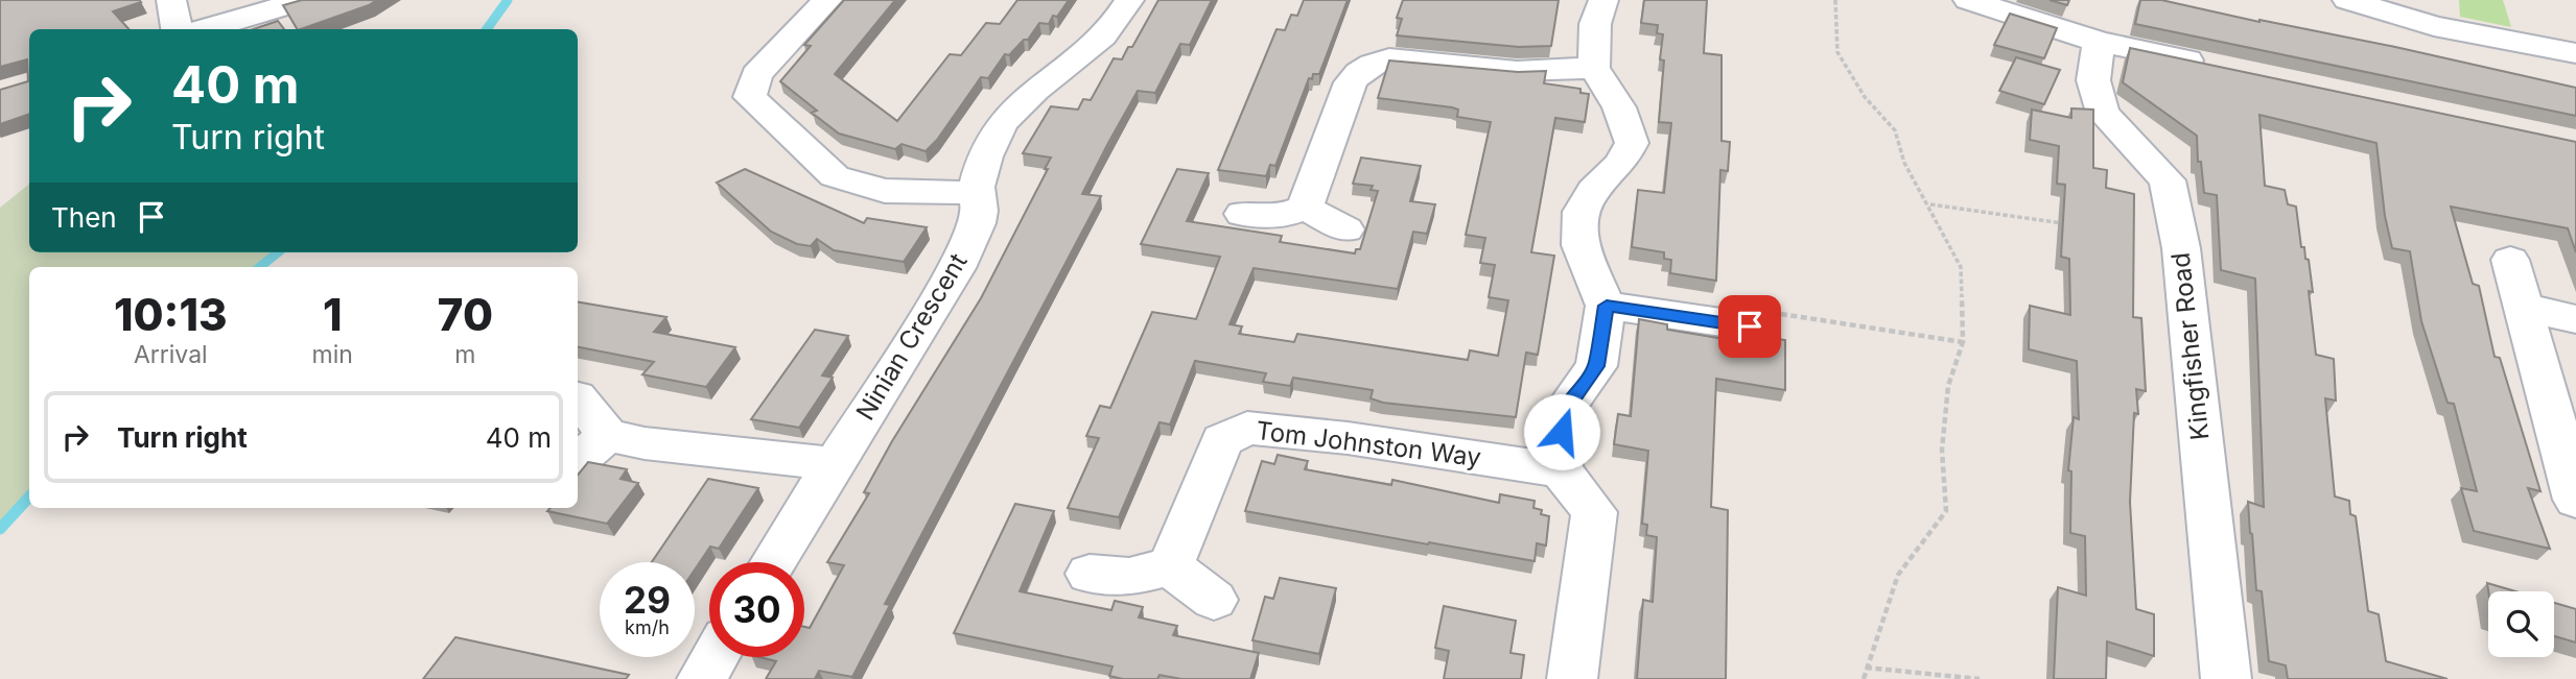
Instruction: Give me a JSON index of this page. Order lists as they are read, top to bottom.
{
  "streets": {
    "street": ["Ninian Crescent", "Kingfisher Road", "Tom Johnston Way"]
  },
  "page": {
    "turn": ["40 m", "Turn right"],
    "then": "Then",
    "eta": [
      "10:13",
      "Arrival",
      "1",
      "min",
      "70",
      "m"
    ],
    "list": [
      {
        "name": "Turn right",
        "value": "40 m"
      }
    ],
    "speed": "29 km/h",
    "limit": "30"
  }
}
